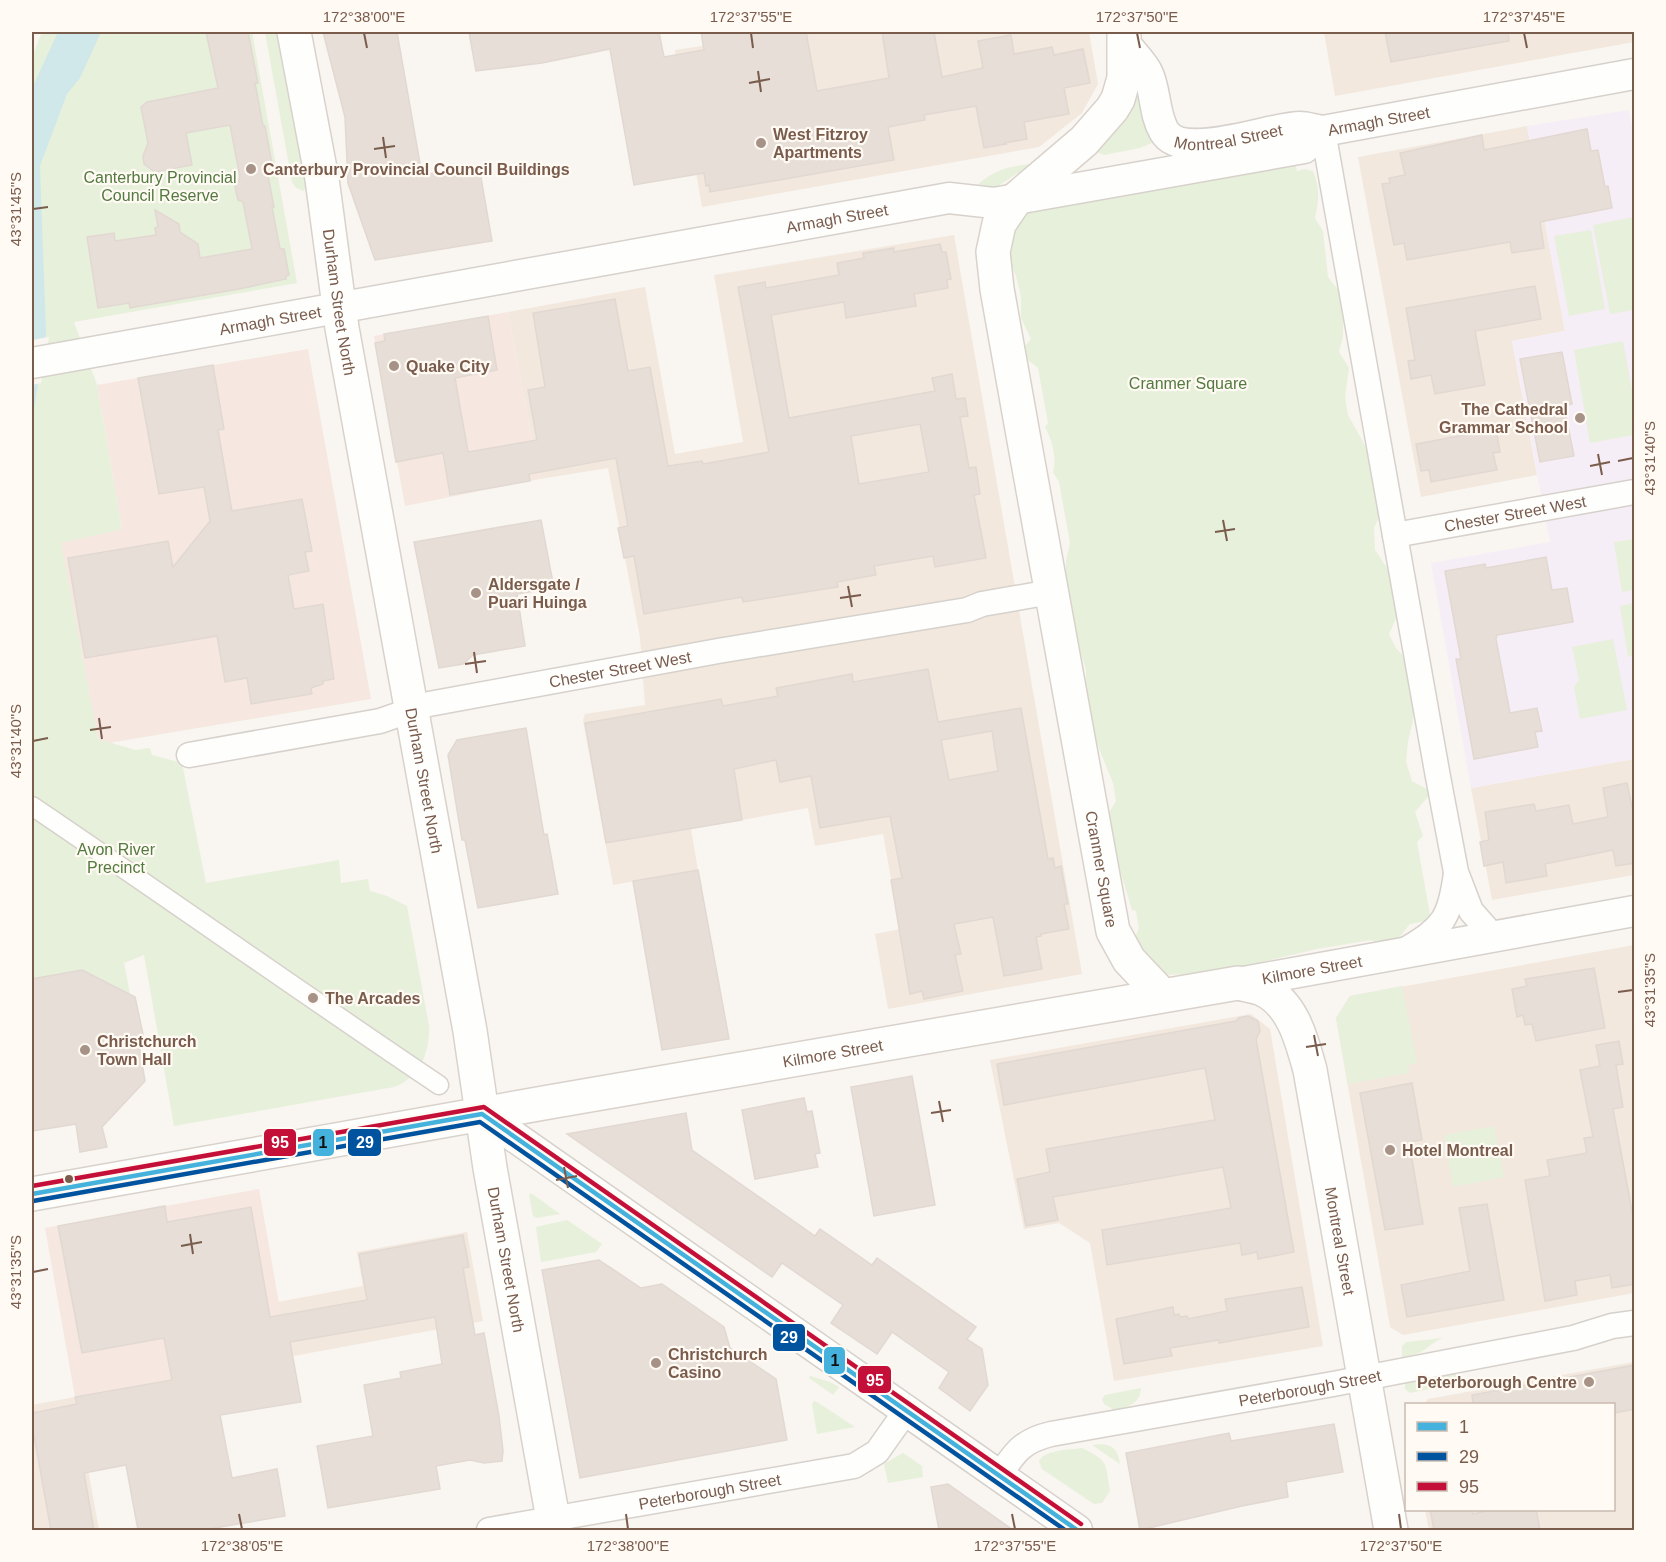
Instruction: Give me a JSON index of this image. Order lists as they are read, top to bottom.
{
  "streets": {
    "main road": [
      "Montreal Street",
      "Durham Street North",
      "Cranmer Square",
      "Kilmore Street"
    ],
    "street": ["Armagh Street", "Chester Street West", "Peterborough Street"]
  },
  "crossings": [
    ["Armagh Street", "Montreal Street"],
    ["Armagh Street", "Durham Street North"],
    ["Armagh Street", "Cranmer Square"],
    ["Montreal Street", "Cranmer Square"],
    ["Montreal Street", "Kilmore Street"],
    ["Montreal Street", "Peterborough Street"],
    ["Durham Street North", "Chester Street West"],
    ["Durham Street North", "Kilmore Street"],
    ["Durham Street North", "Peterborough Street"],
    ["Chester Street West", "Cranmer Square"],
    ["Cranmer Square", "Kilmore Street"]
  ],
  "parks": ["Canterbury Provincial Council Reserve", "Cranmer Square", "Avon River Precinct"],
  "places": [
    "West Fitzroy Apartments",
    "Canterbury Provincial Council Buildings",
    "Quake City",
    "The Cathedral Grammar School",
    "Aldersgate / Puari Huinga",
    "The Arcades",
    "Christchurch Town Hall",
    "Hotel Montreal",
    "Christchurch Casino",
    "Peterborough Centre"
  ],
  "lines": ["transit line 95", "transit line 1", "transit line 29"],
  "legend": ["1", "29", "95"],
  "coordinates": [
    "172°38'00\"E",
    "172°37'55\"E",
    "172°37'50\"E",
    "172°37'45\"E",
    "43°31'45\"S",
    "43°31'40\"S",
    "43°31'35\"S",
    "172°38'05\"E"
  ]
}
